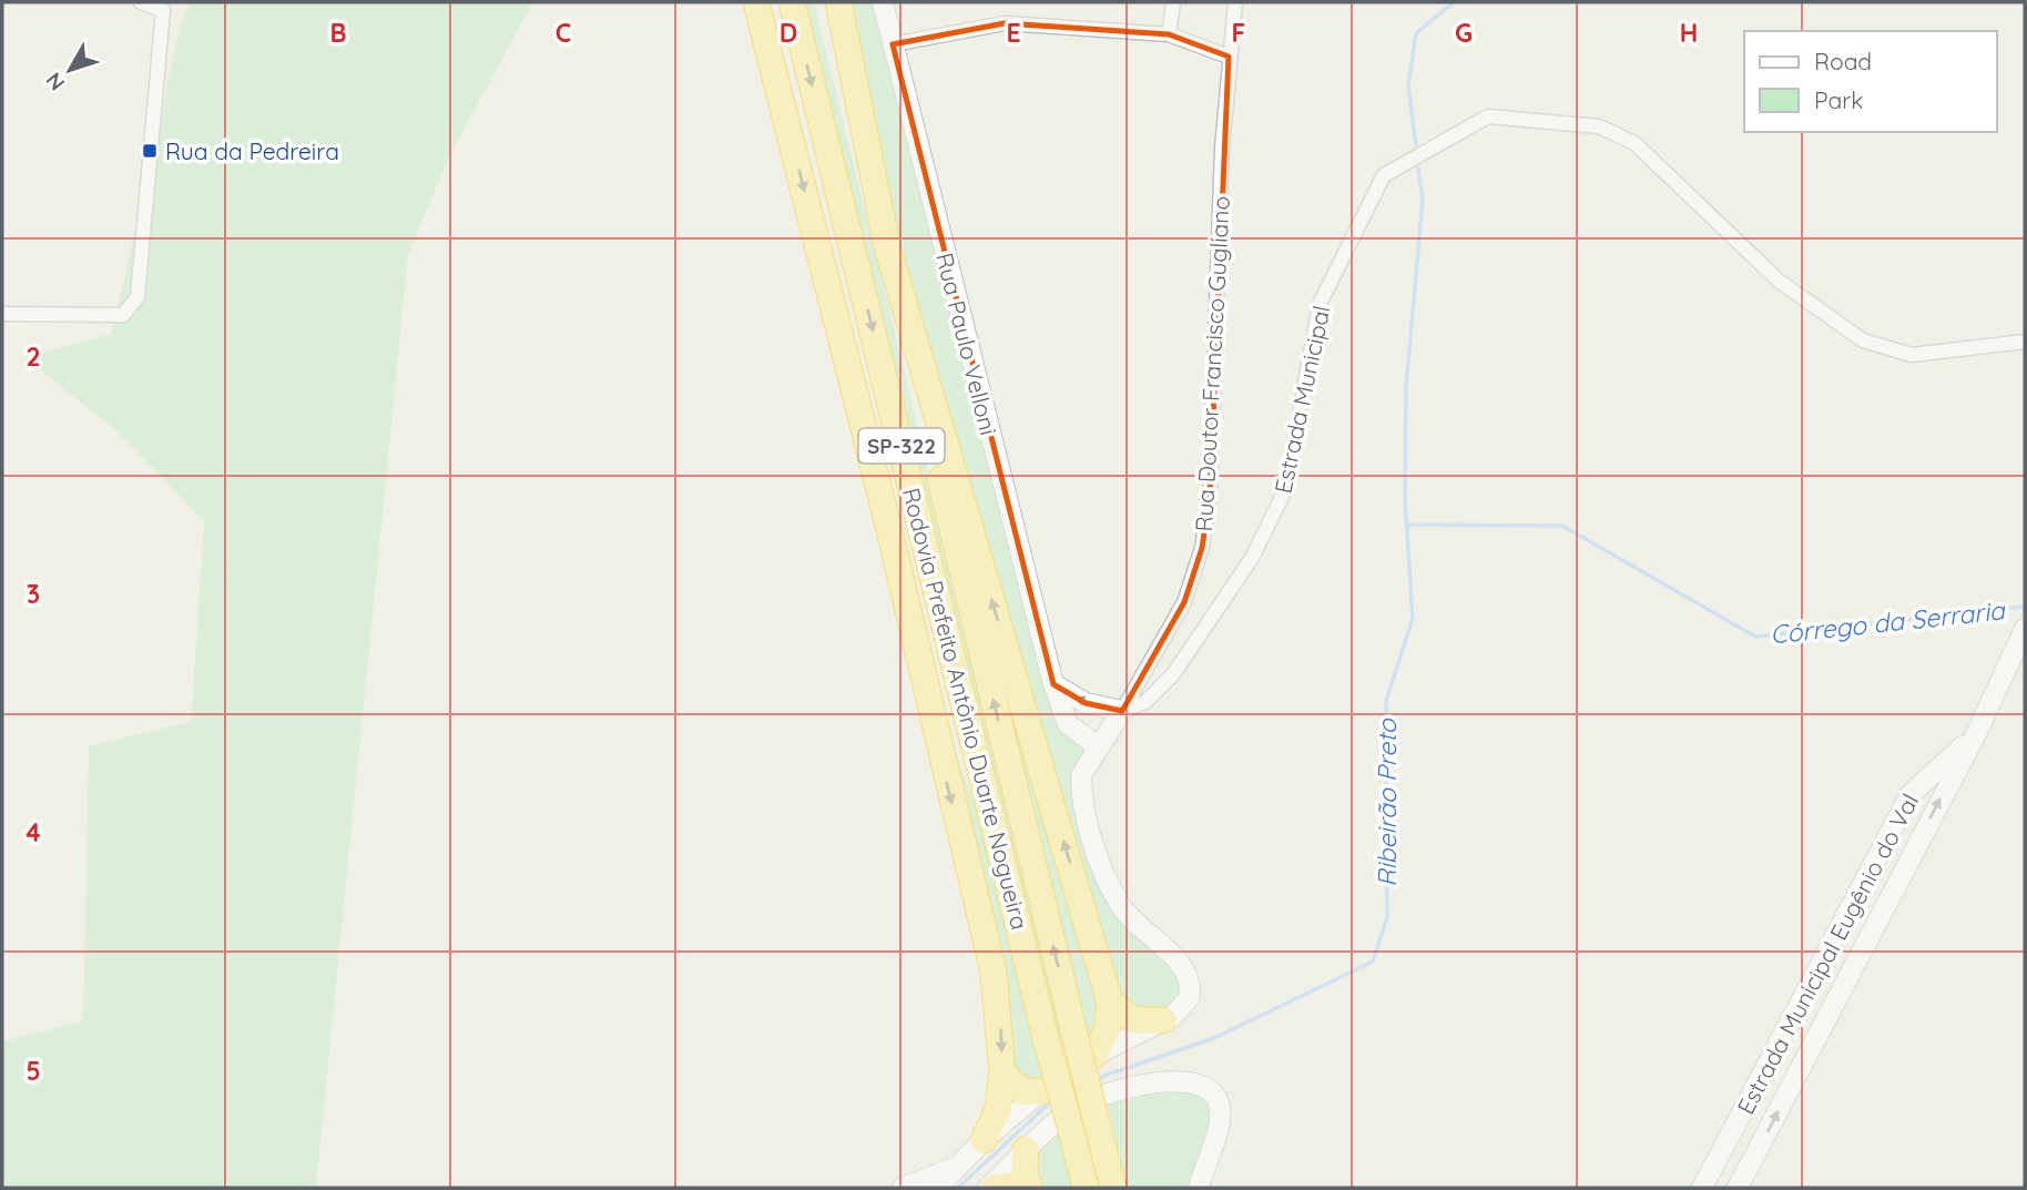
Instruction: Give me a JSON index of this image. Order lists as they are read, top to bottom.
{
  "streets": {
    "highway": ["SP-322", "Rodovia Prefeito Antônio Duarte Nogueira"],
    "main road": ["Rua Paulo Velloni", "Rua Doutor Francisco Gugliano", "Estrada Municipal Eugênio do Val"],
    "street": ["Estrada Municipal"]
  },
  "crossings": [
    ["Rua Paulo Velloni", "Rua Doutor Francisco Gugliano"],
    ["Rua Doutor Francisco Gugliano", "Estrada Municipal"]
  ],
  "water": ["Córrego da Serraria", "Ribeirão Preto"],
  "places": {
    "transit": ["Rua da Pedreira"]
  },
  "legend": ["Road", "Park"],
  "north": "bottom left",
  "grid": {
    "columns": [
      "B",
      "C",
      "D",
      "E",
      "F",
      "G",
      "H"
    ],
    "rows": [
      "2",
      "3",
      "4",
      "5"
    ]
  }
}
